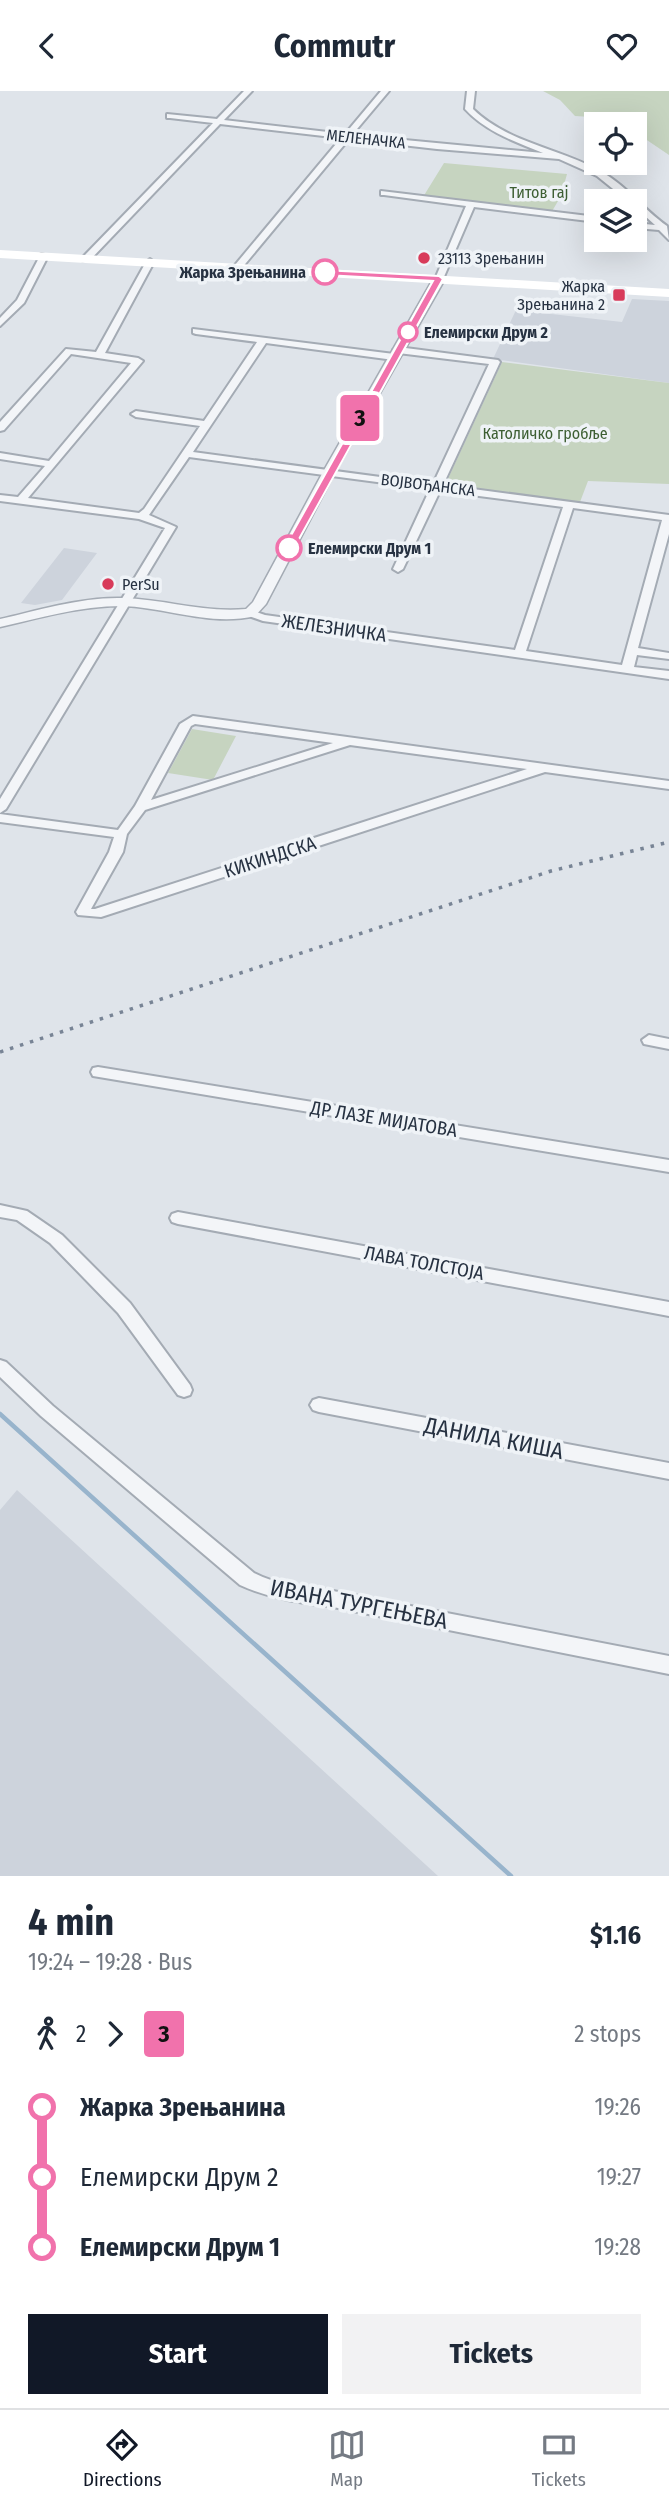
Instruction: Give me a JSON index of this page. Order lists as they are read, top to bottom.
{
  "streets": {
    "street": [
      "МЕЛЕНАЧКА",
      "ВОЈВОЂАНСКА",
      "ЖЕЛЕЗНИЧКА",
      "КИКИНДСКА",
      "ДР ЛАЗЕ МИЈАТОВА",
      "ЛАВА ТОЛСТОЈА",
      "ДАНИЛА КИША",
      "ИВАНА ТУРГЕЊЕВА"
    ]
  },
  "parks": ["Титов гај", "Католичко гробље"],
  "places": {
    "other": [
      "23113 Зрењанин",
      "Жарка Зрењанина",
      "Елемирски Друм 2",
      "Елемирски Друм 1",
      "PerSu"
    ],
    "transit": ["Жарка Зрењанина 2"]
  },
  "lines": ["bus line 3"],
  "page": {
    "header": "Commutr",
    "on_map": "3",
    "heading": ["4 min", "19:24 – 19:28 · Bus", "$1.16"],
    "legs": ["2", "3", "2 stops"],
    "list": [
      {
        "name": "Жарка Зрењанина",
        "value": "19:26"
      },
      {
        "name": "Елемирски Друм 2",
        "value": "19:27"
      },
      {
        "name": "Елемирски Друм 1",
        "value": "19:28"
      }
    ],
    "buttons": ["Start", "Tickets"],
    "tabs": ["Directions", "Map", "Tickets"]
  }
}
